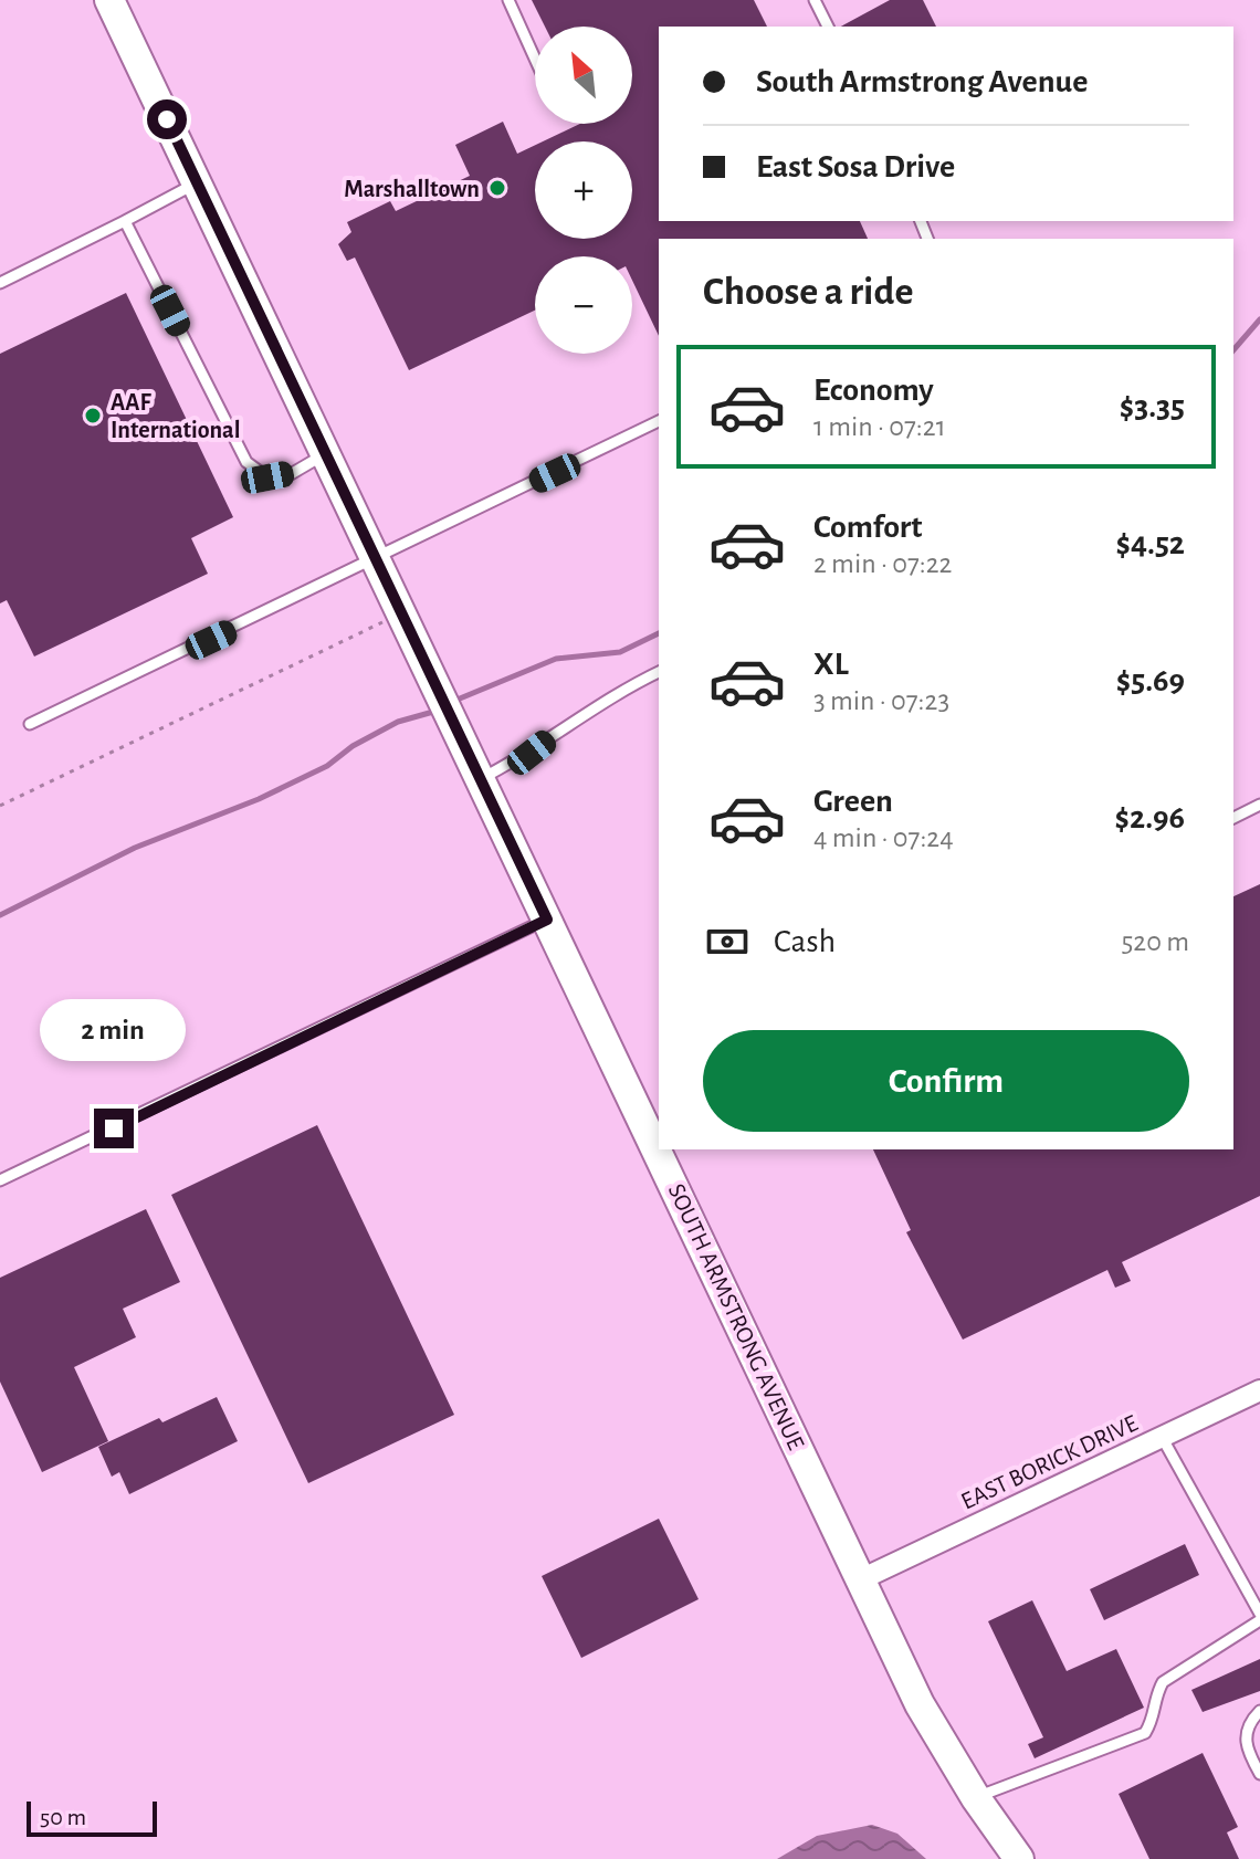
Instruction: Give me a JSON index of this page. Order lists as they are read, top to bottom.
{
  "streets": {
    "street": ["SOUTH ARMSTRONG AVENUE", "EAST BORICK DRIVE"]
  },
  "crossings": [
    ["SOUTH ARMSTRONG AVENUE", "EAST BORICK DRIVE"]
  ],
  "places": ["Marshalltown", "AAF International"],
  "scale_bar": "50 m",
  "north": "top left",
  "page": {
    "map_buttons": ["+", "−"],
    "banner": ["South Armstrong Avenue", "East Sosa Drive"],
    "heading": "Choose a ride",
    "list": [
      {
        "name": "Economy",
        "note": "1 min · 07:21",
        "value": "$3.35"
      },
      {
        "name": "Comfort",
        "note": "2 min · 07:22",
        "value": "$4.52"
      },
      {
        "name": "XL",
        "note": "3 min · 07:23",
        "value": "$5.69"
      },
      {
        "name": "Green",
        "note": "4 min · 07:24",
        "value": "$2.96"
      }
    ],
    "pay": ["Cash", "520 m"],
    "bubble": "2 min",
    "buttons": "Confirm",
    "scale": "50 m"
  }
}
